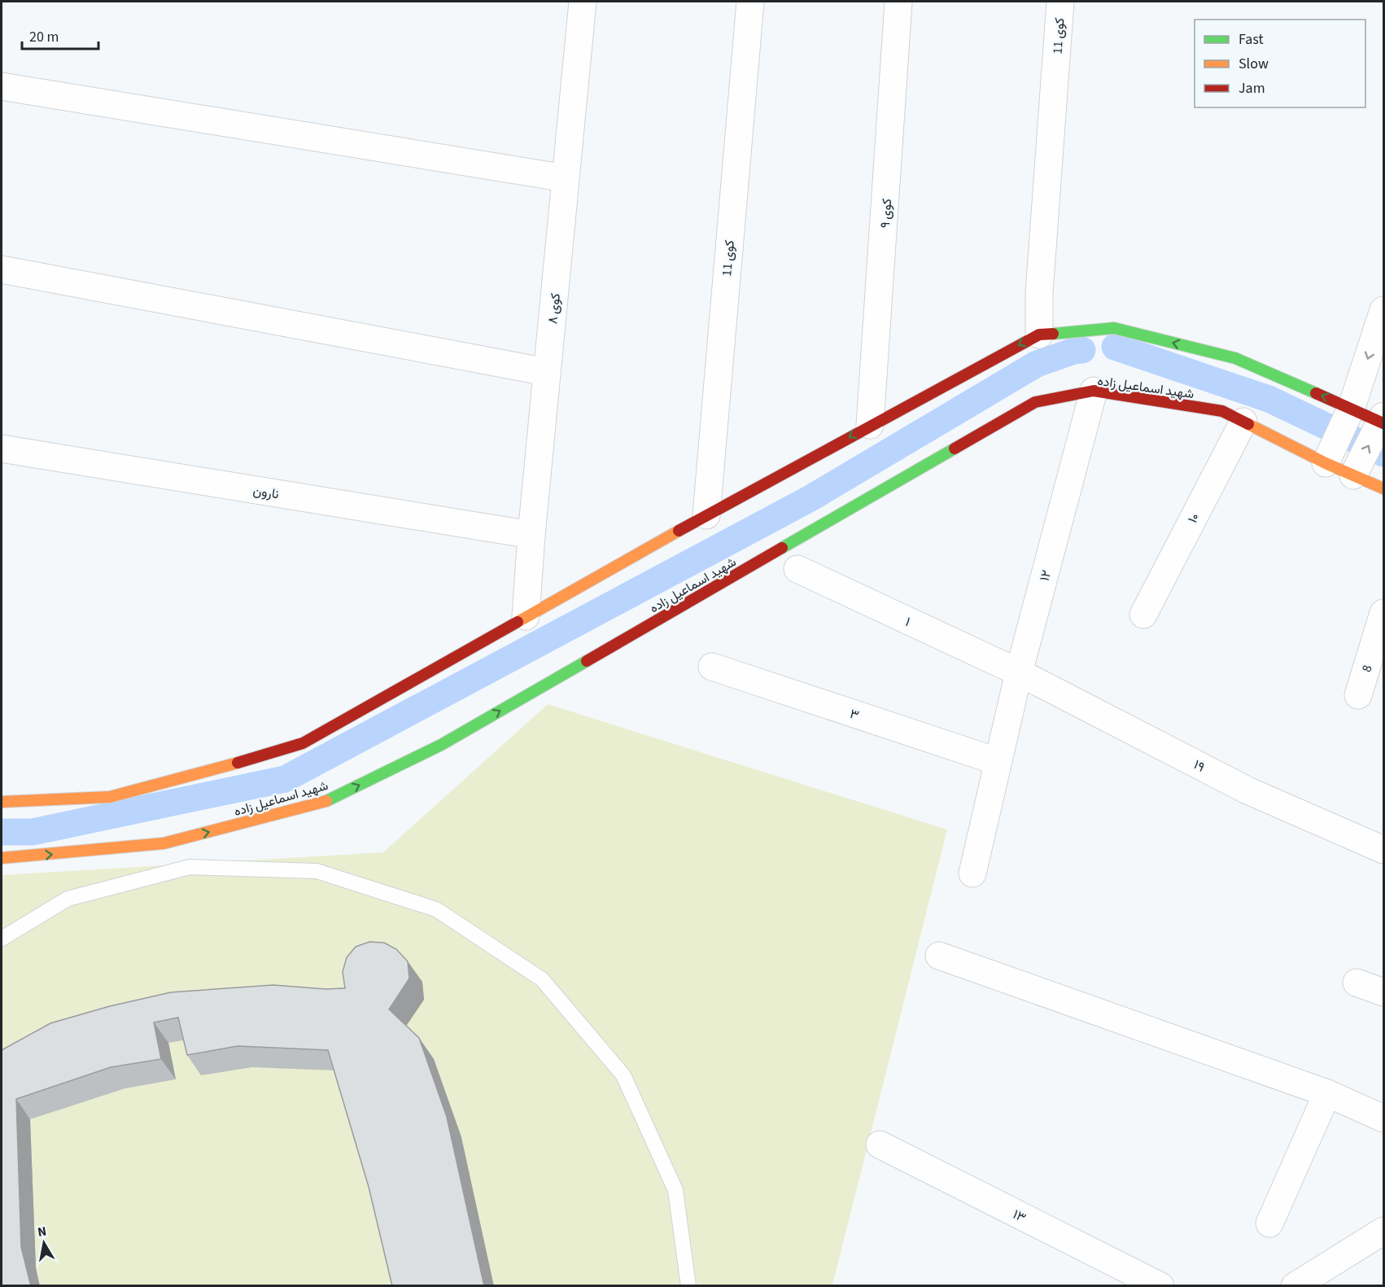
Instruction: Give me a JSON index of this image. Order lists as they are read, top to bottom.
{
  "streets": {
    "street": [
      "کوی 11",
      "کوی ۹",
      "کوی ۸",
      "شهید اسماعیل زاده",
      "نارون",
      "۱۰",
      "۱۲",
      "۱",
      "8",
      "۳",
      "۱۹",
      "۱۳"
    ]
  },
  "crossings": [
    ["کوی ۸", "نارون"],
    ["شهید اسماعیل زاده", "۱۰"],
    ["شهید اسماعیل زاده", "۱۲"],
    ["۱۲", "۱"],
    ["۱۲", "۳"],
    ["۱۲", "۱۹"],
    ["۱", "۱۹"]
  ],
  "legend": ["Fast", "Slow", "Jam"],
  "scale_bar": "20 m",
  "north": "top"
}
